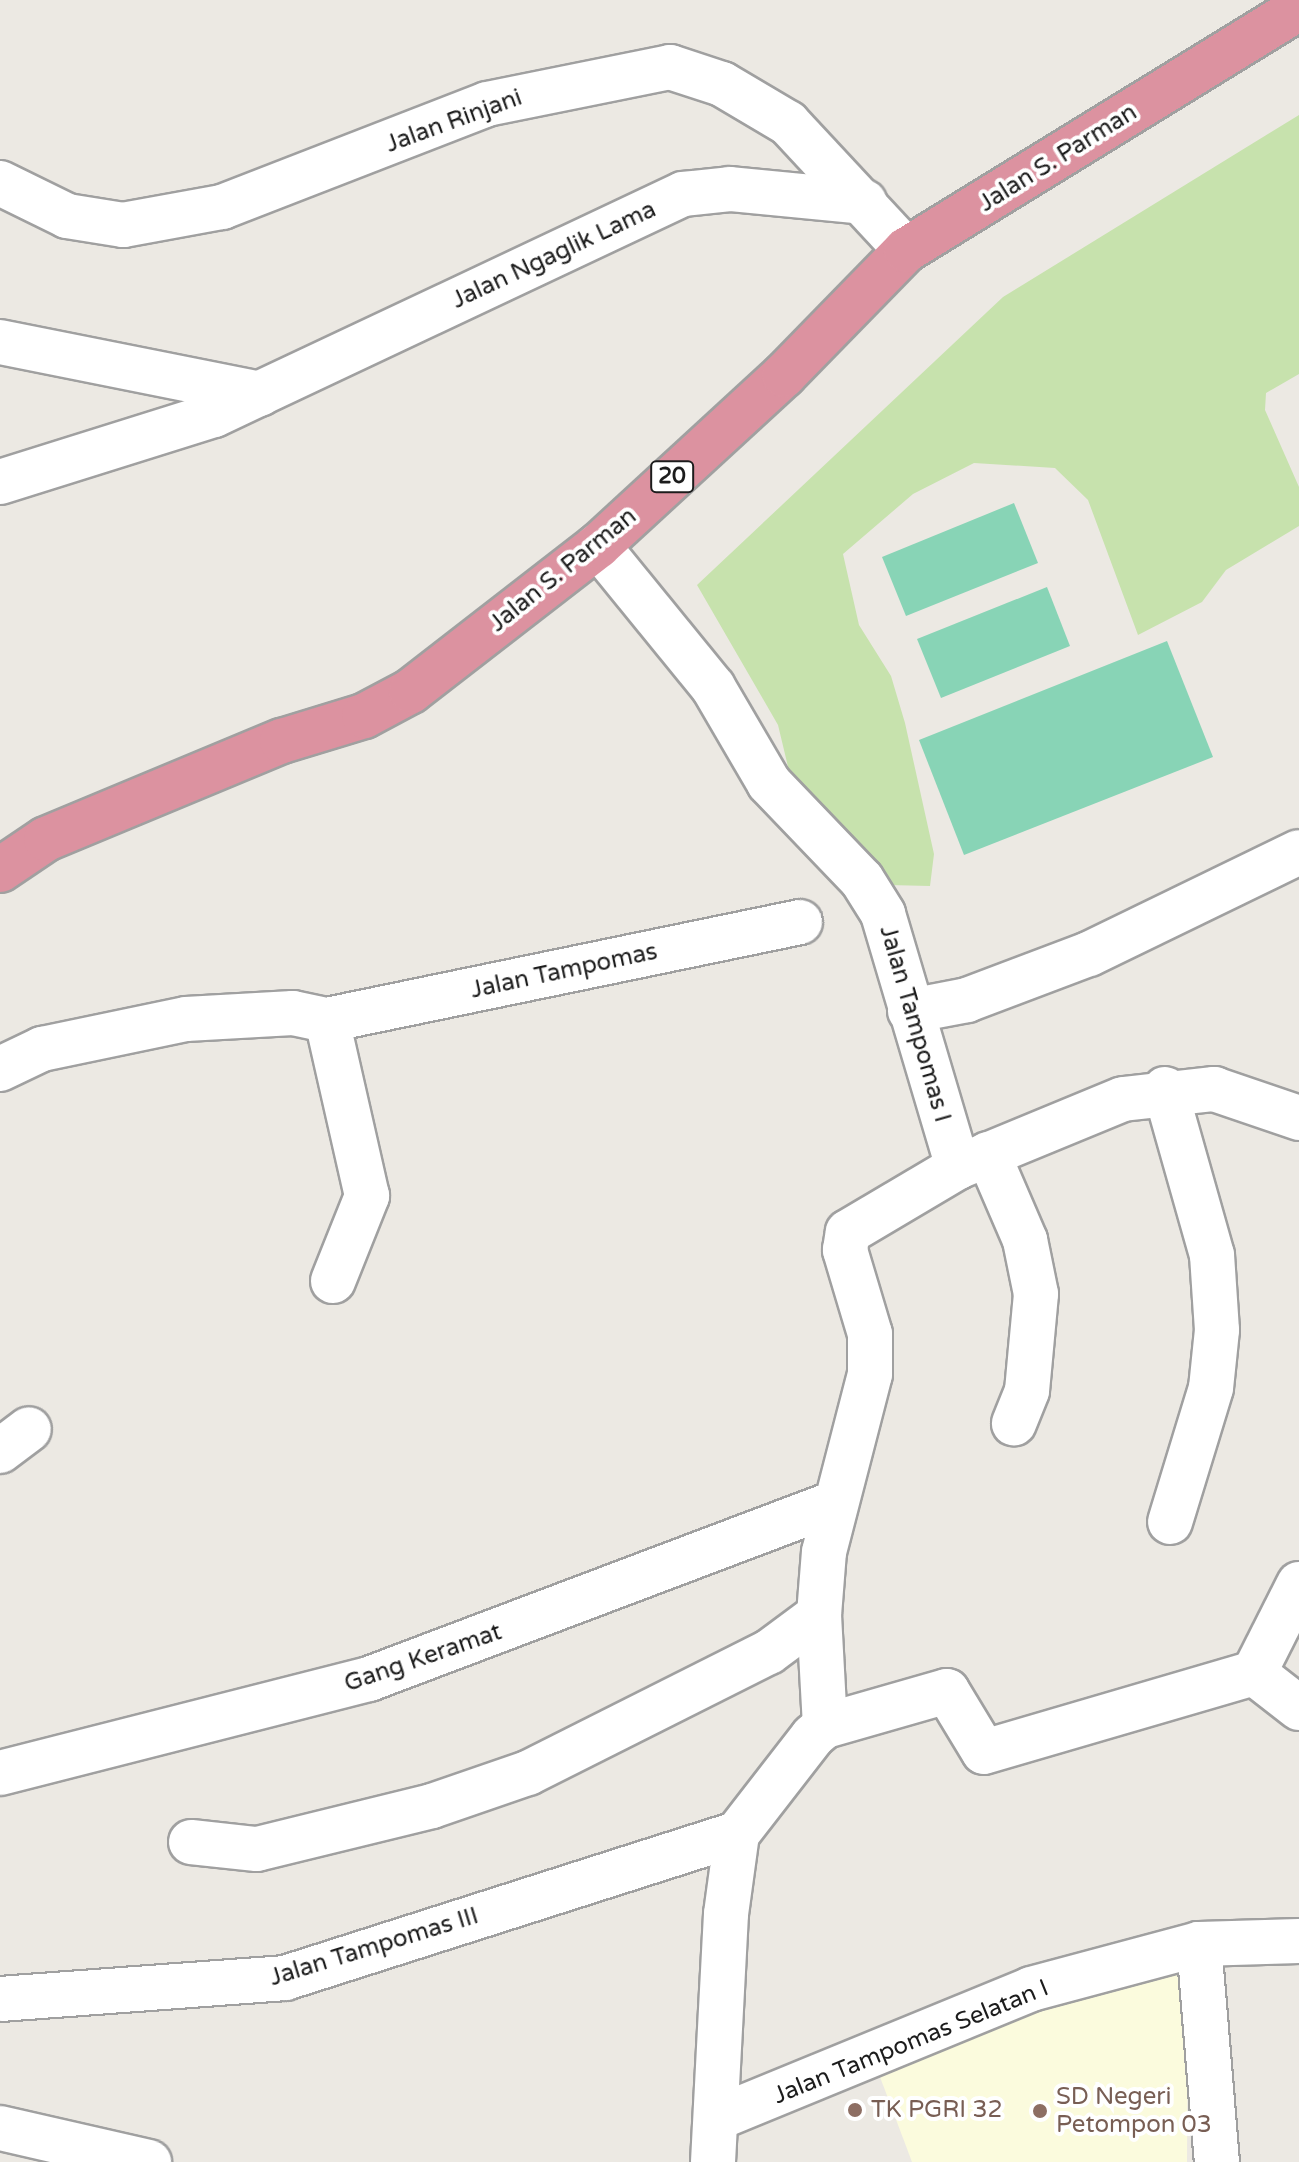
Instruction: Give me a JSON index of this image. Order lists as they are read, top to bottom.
{
  "streets": {
    "highway": ["Jalan S. Parman", "20"],
    "street": [
      "Jalan Rinjani",
      "Jalan Ngaglik Lama",
      "Jalan Tampomas",
      "Jalan Tampomas I",
      "Gang Keramat",
      "Jalan Tampomas III",
      "Jalan Tampomas Selatan I"
    ]
  },
  "crossings": [
    ["Jalan Rinjani", "Jalan S. Parman"],
    ["Jalan Rinjani", "Jalan Ngaglik Lama"],
    ["Jalan S. Parman", "Jalan Tampomas I"]
  ],
  "places": ["TK PGRI 32", "SD Negeri Petompon 03"]
}
